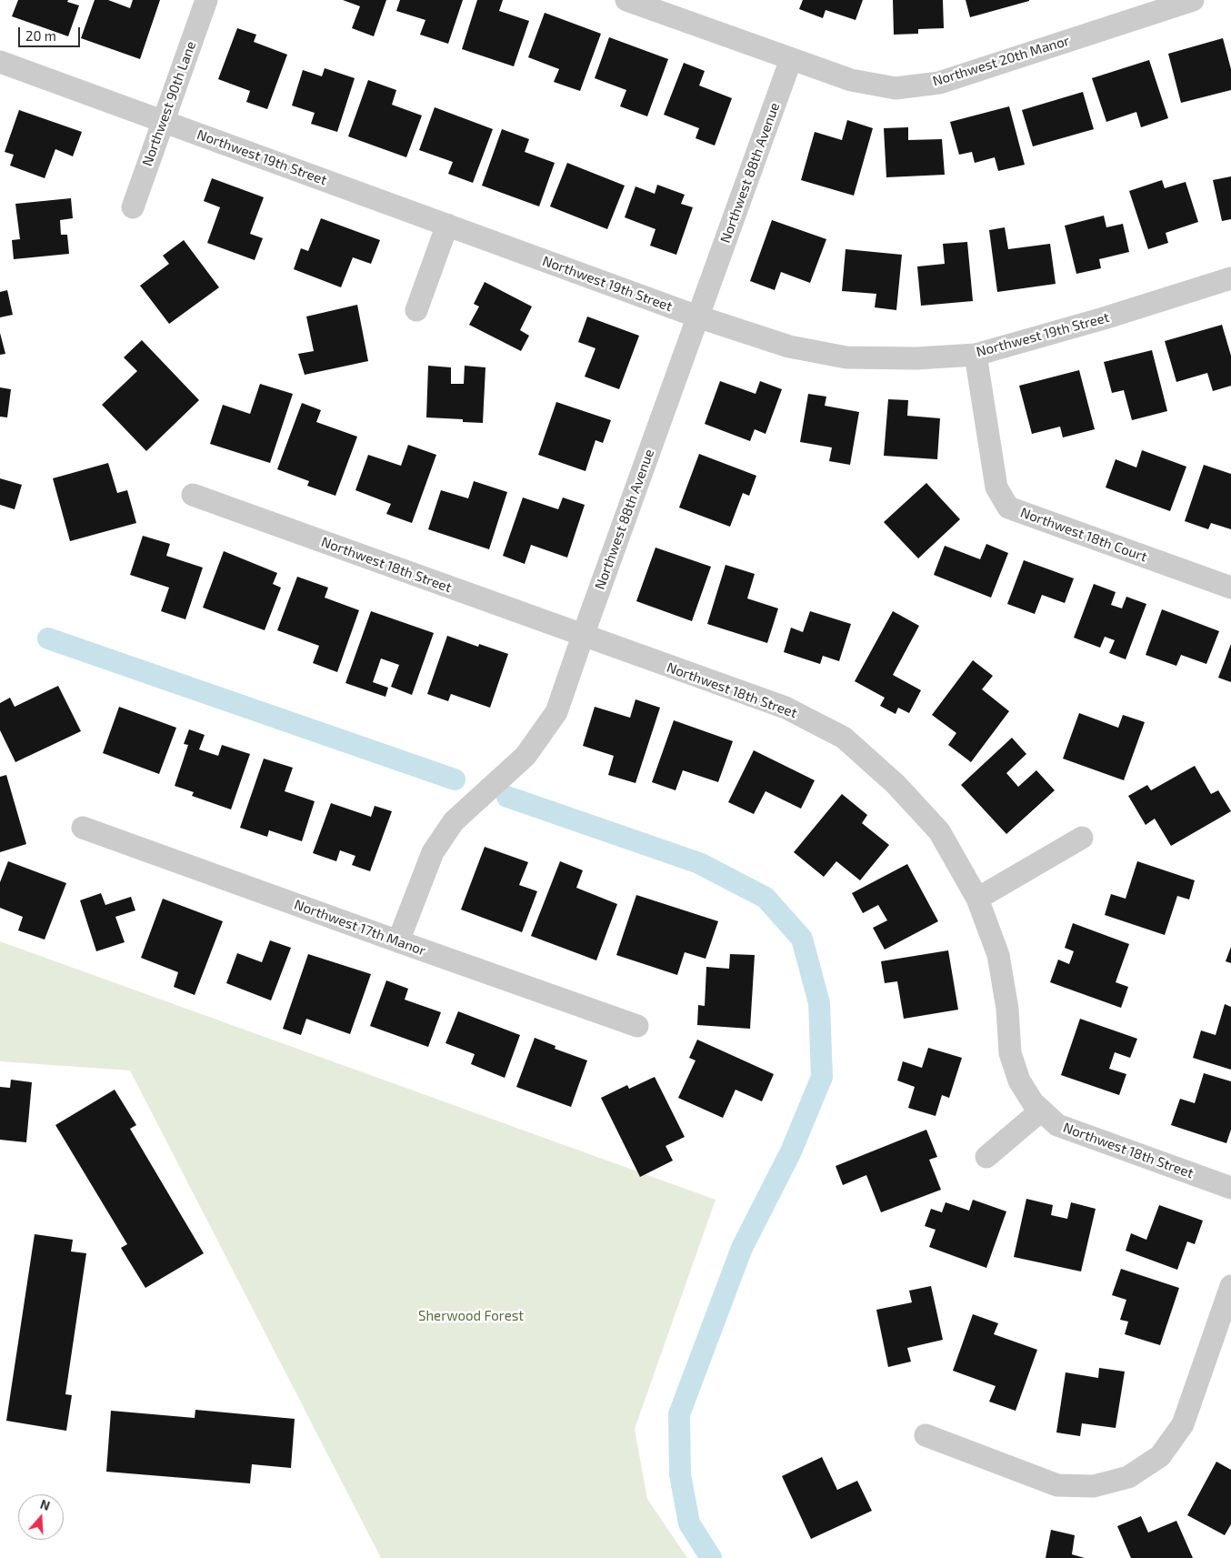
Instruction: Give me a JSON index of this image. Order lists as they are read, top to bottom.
{
  "streets": {
    "street": [
      "Northwest 20th Manor",
      "Northwest 90th Lane",
      "Northwest 19th Street",
      "Northwest 88th Avenue",
      "Northwest 18th Court",
      "Northwest 18th Street",
      "Northwest 17th Manor"
    ]
  },
  "crossings": [
    ["Northwest 20th Manor", "Northwest 88th Avenue"],
    ["Northwest 90th Lane", "Northwest 19th Street"],
    ["Northwest 19th Street", "Northwest 88th Avenue"],
    ["Northwest 19th Street", "Northwest 18th Court"],
    ["Northwest 88th Avenue", "Northwest 18th Street"],
    ["Northwest 88th Avenue", "Northwest 17th Manor"]
  ],
  "parks": ["Sherwood Forest"],
  "scale_bar": "20 m",
  "north": "top"
}
